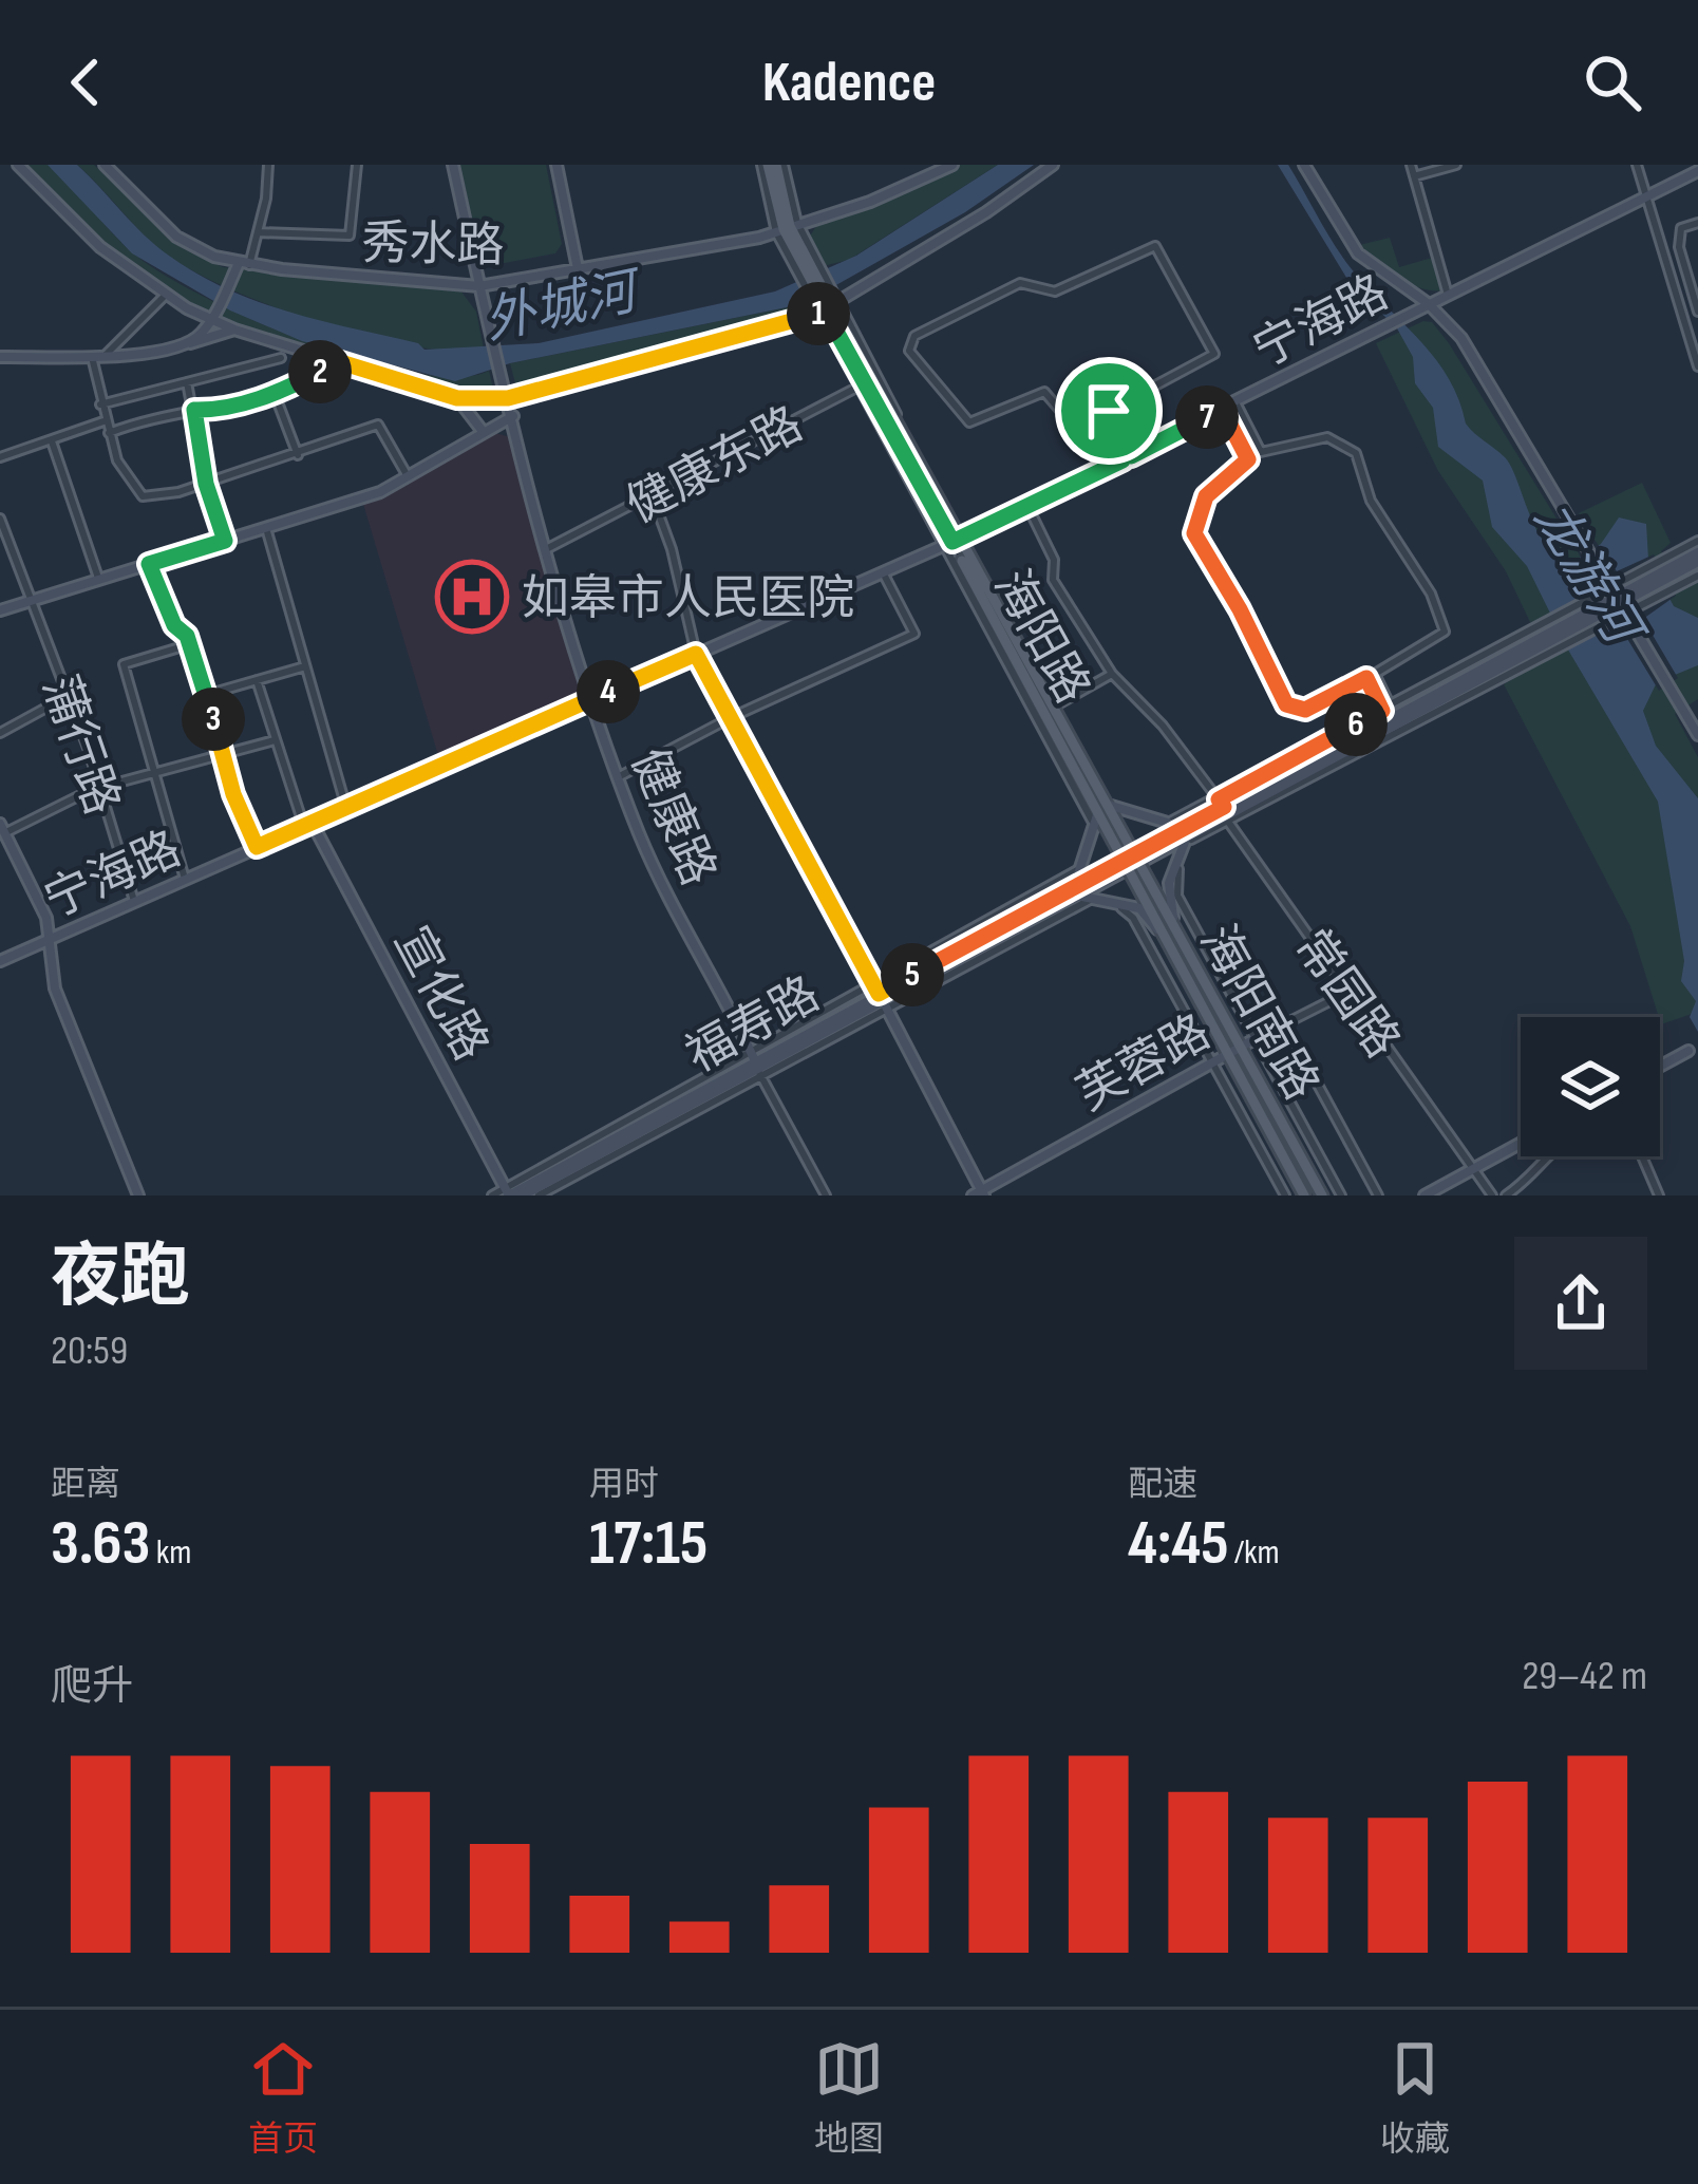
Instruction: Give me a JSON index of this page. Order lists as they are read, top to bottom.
{
  "streets": {
    "main road": ["海阳路", "海阳南路"],
    "street": [
      "秀水路",
      "宁海路",
      "健康东路",
      "蒲行路",
      "健康路",
      "宣化路",
      "常园路",
      "福寿路",
      "芙蓉路"
    ]
  },
  "crossings": [
    ["秀水路", "海阳路"],
    ["秀水路", "健康路"],
    ["宁海路", "海阳路"],
    ["宁海路", "蒲行路"],
    ["宁海路", "健康路"],
    ["宁海路", "宣化路"],
    ["宁海路", "常园路"],
    ["健康东路", "海阳路"],
    ["健康东路", "健康路"],
    ["海阳路", "海阳南路"],
    ["海阳路", "福寿路"],
    ["健康路", "福寿路"],
    ["宣化路", "福寿路"],
    ["常园路", "福寿路"],
    ["常园路", "芙蓉路"],
    ["海阳南路", "福寿路"],
    ["海阳南路", "芙蓉路"]
  ],
  "water": ["外城河", "龙游河"],
  "places": {
    "hospital": ["如皋市人民医院"]
  },
  "page": {
    "header": "Kadence",
    "pins": [
      "1",
      "2",
      "7",
      "4",
      "3",
      "6",
      "5"
    ],
    "heading": ["夜跑", "20:59"],
    "stats": [
      ["距离", "3.63 km"],
      ["用时", "17:15"],
      ["配速", "4:45 /km"]
    ],
    "chart": ["爬升", "29–42 m"],
    "tabs": ["首页", "地图", "收藏"]
  }
}
